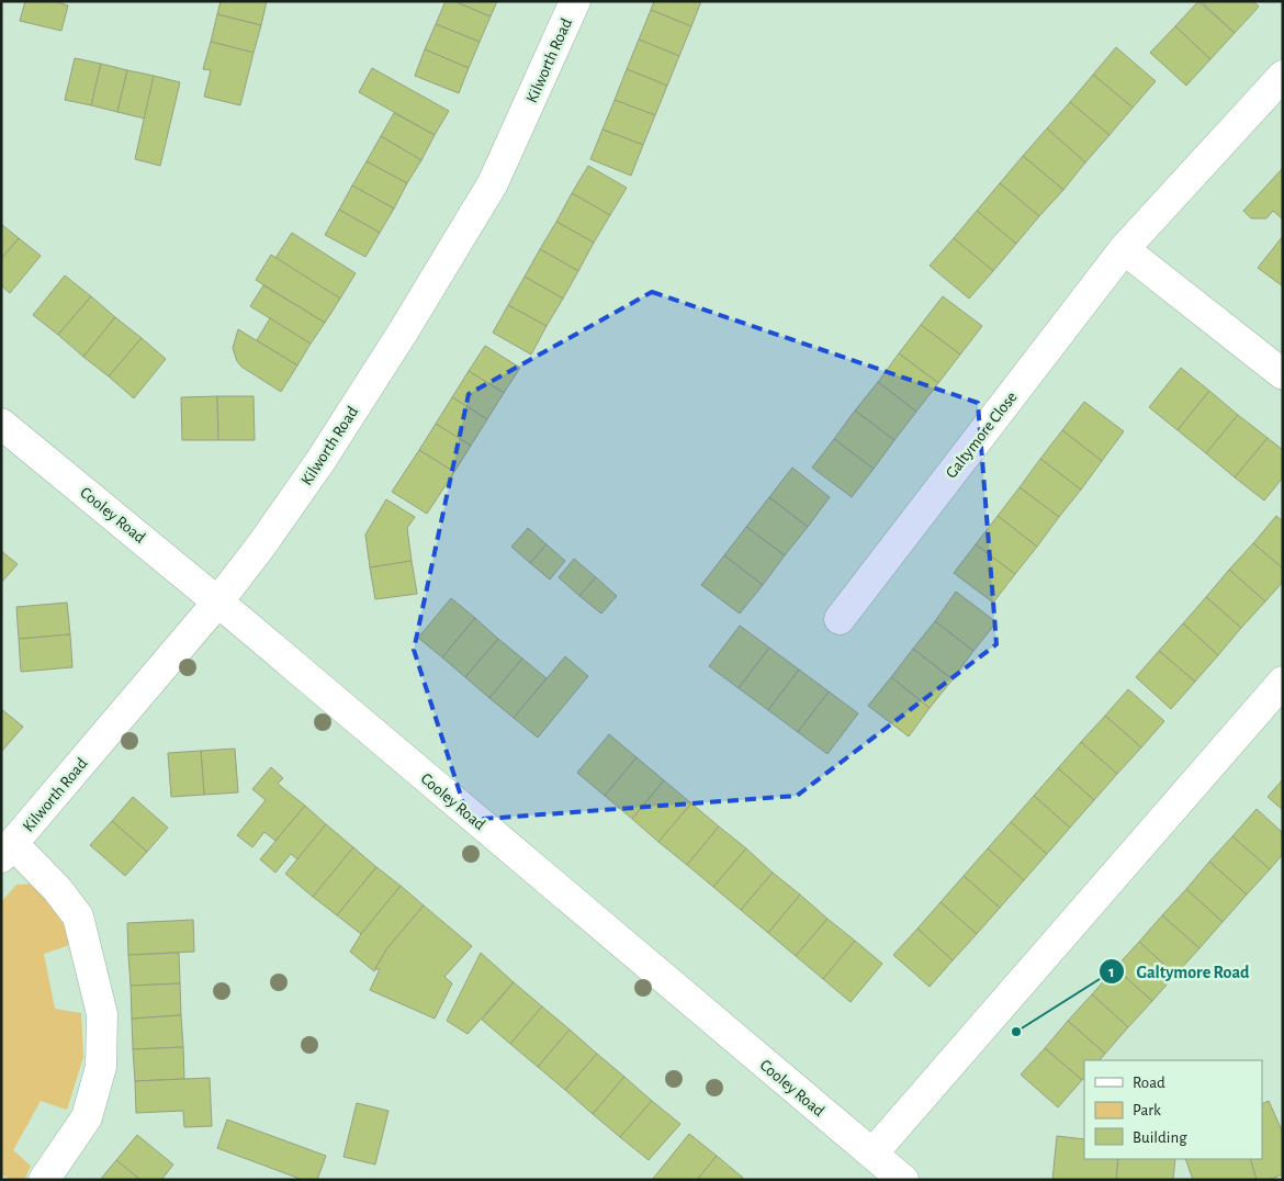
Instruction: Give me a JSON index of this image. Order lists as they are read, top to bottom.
{
  "streets": {
    "street": ["Kilworth Road", "Galtymore Close", "Cooley Road"]
  },
  "crossings": [
    ["Kilworth Road", "Cooley Road"]
  ],
  "places": ["Galtymore Road"],
  "legend": ["Road", "Park", "Building"]
}
